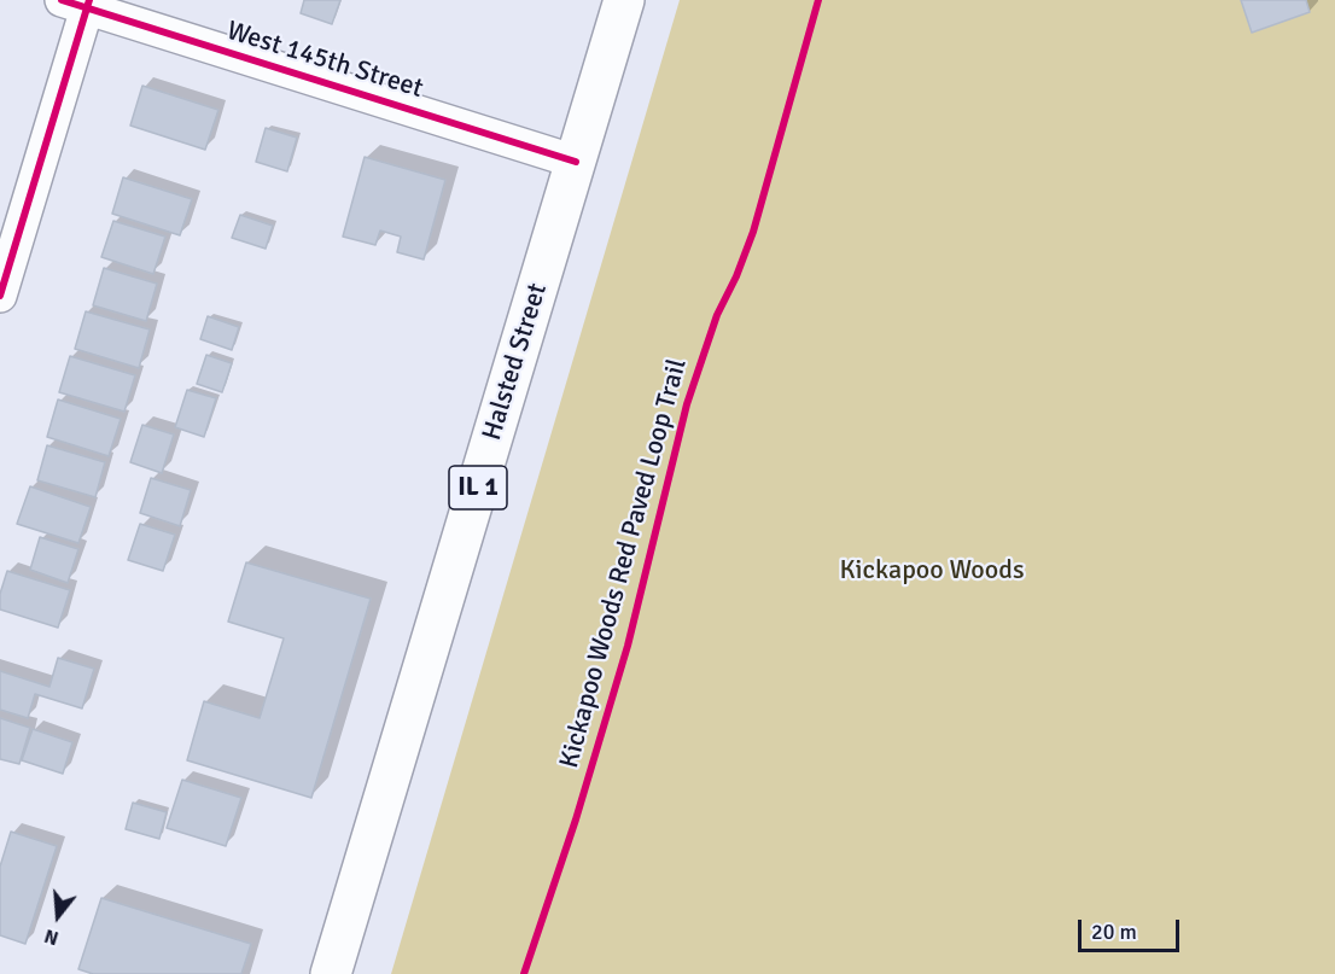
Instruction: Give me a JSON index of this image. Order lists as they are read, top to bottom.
{
  "streets": {
    "main road": ["Halsted Street", "IL 1"],
    "street": ["West 145th Street"],
    "cycle path": ["Kickapoo Woods Red Paved Loop Trail"]
  },
  "crossings": [
    ["West 145th Street", "Halsted Street"]
  ],
  "parks": ["Kickapoo Woods"],
  "scale_bar": "20 m",
  "north": "bottom"
}
